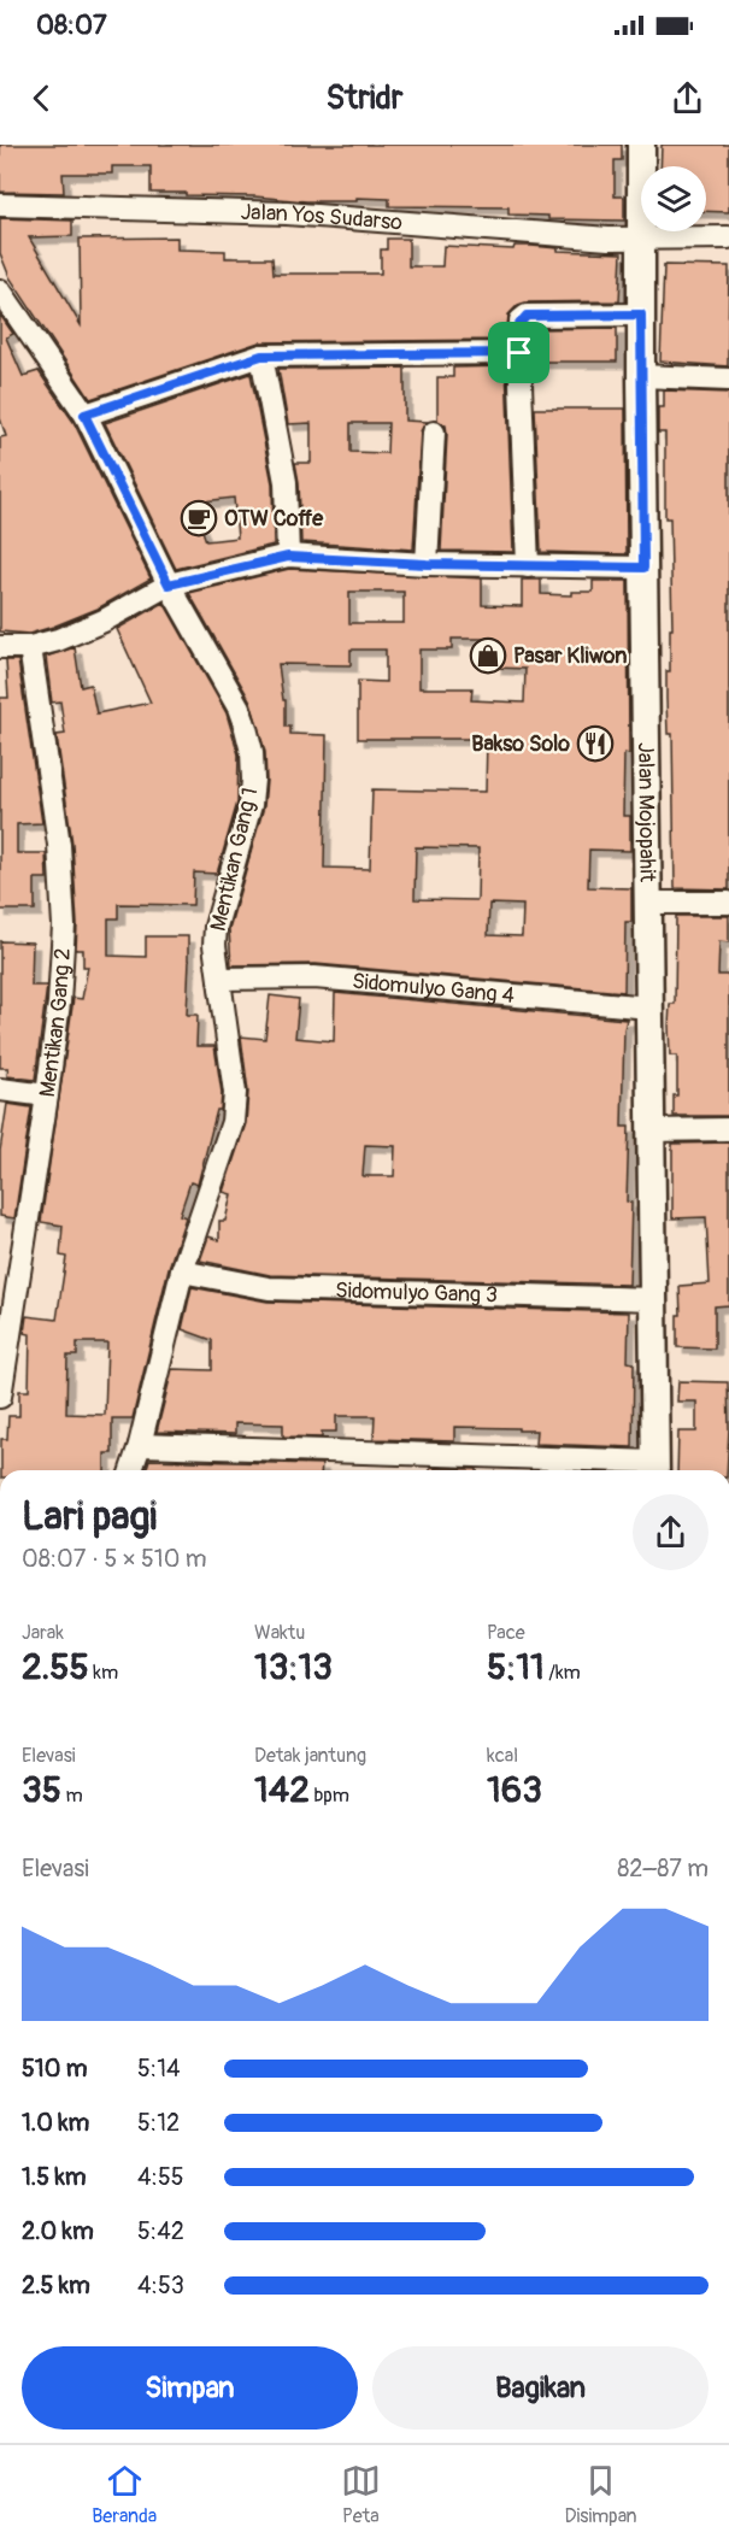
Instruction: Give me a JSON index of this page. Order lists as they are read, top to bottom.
{
  "streets": {
    "main road": ["Jalan Mojopahit"],
    "street": [
      "Jalan Yos Sudarso",
      "Mentikan Gang 1",
      "Sidomulyo Gang 4",
      "Mentikan Gang 2",
      "Sidomulyo Gang 3"
    ]
  },
  "crossings": [
    ["Jalan Yos Sudarso", "Jalan Mojopahit"],
    ["Jalan Mojopahit", "Sidomulyo Gang 4"],
    ["Jalan Mojopahit", "Sidomulyo Gang 3"],
    ["Mentikan Gang 1", "Sidomulyo Gang 4"],
    ["Mentikan Gang 1", "Sidomulyo Gang 3"]
  ],
  "places": {
    "cafe": ["OTW Coffe"],
    "shop": ["Pasar Kliwon"],
    "restaurant": ["Bakso Solo"]
  },
  "page": {
    "status": "08:07",
    "header": "Stridr",
    "heading": ["Lari pagi", "08:07 · 5 × 510 m"],
    "stats": [
      ["Jarak", "2.55 km"],
      ["Waktu", "13:13"],
      ["Pace", "5:11 /km"],
      ["Elevasi", "35 m"],
      ["Detak jantung", "142 bpm"],
      ["kcal", "163"]
    ],
    "chart": ["Elevasi", "82–87 m"],
    "list": [
      {
        "name": "510 m",
        "note": "5:14"
      },
      {
        "name": "1.0 km",
        "note": "5:12"
      },
      {
        "name": "1.5 km",
        "note": "4:55"
      },
      {
        "name": "2.0 km",
        "note": "5:42"
      },
      {
        "name": "2.5 km",
        "note": "4:53"
      }
    ],
    "buttons": ["Simpan", "Bagikan"],
    "tabs": ["Beranda", "Peta", "Disimpan"]
  }
}
